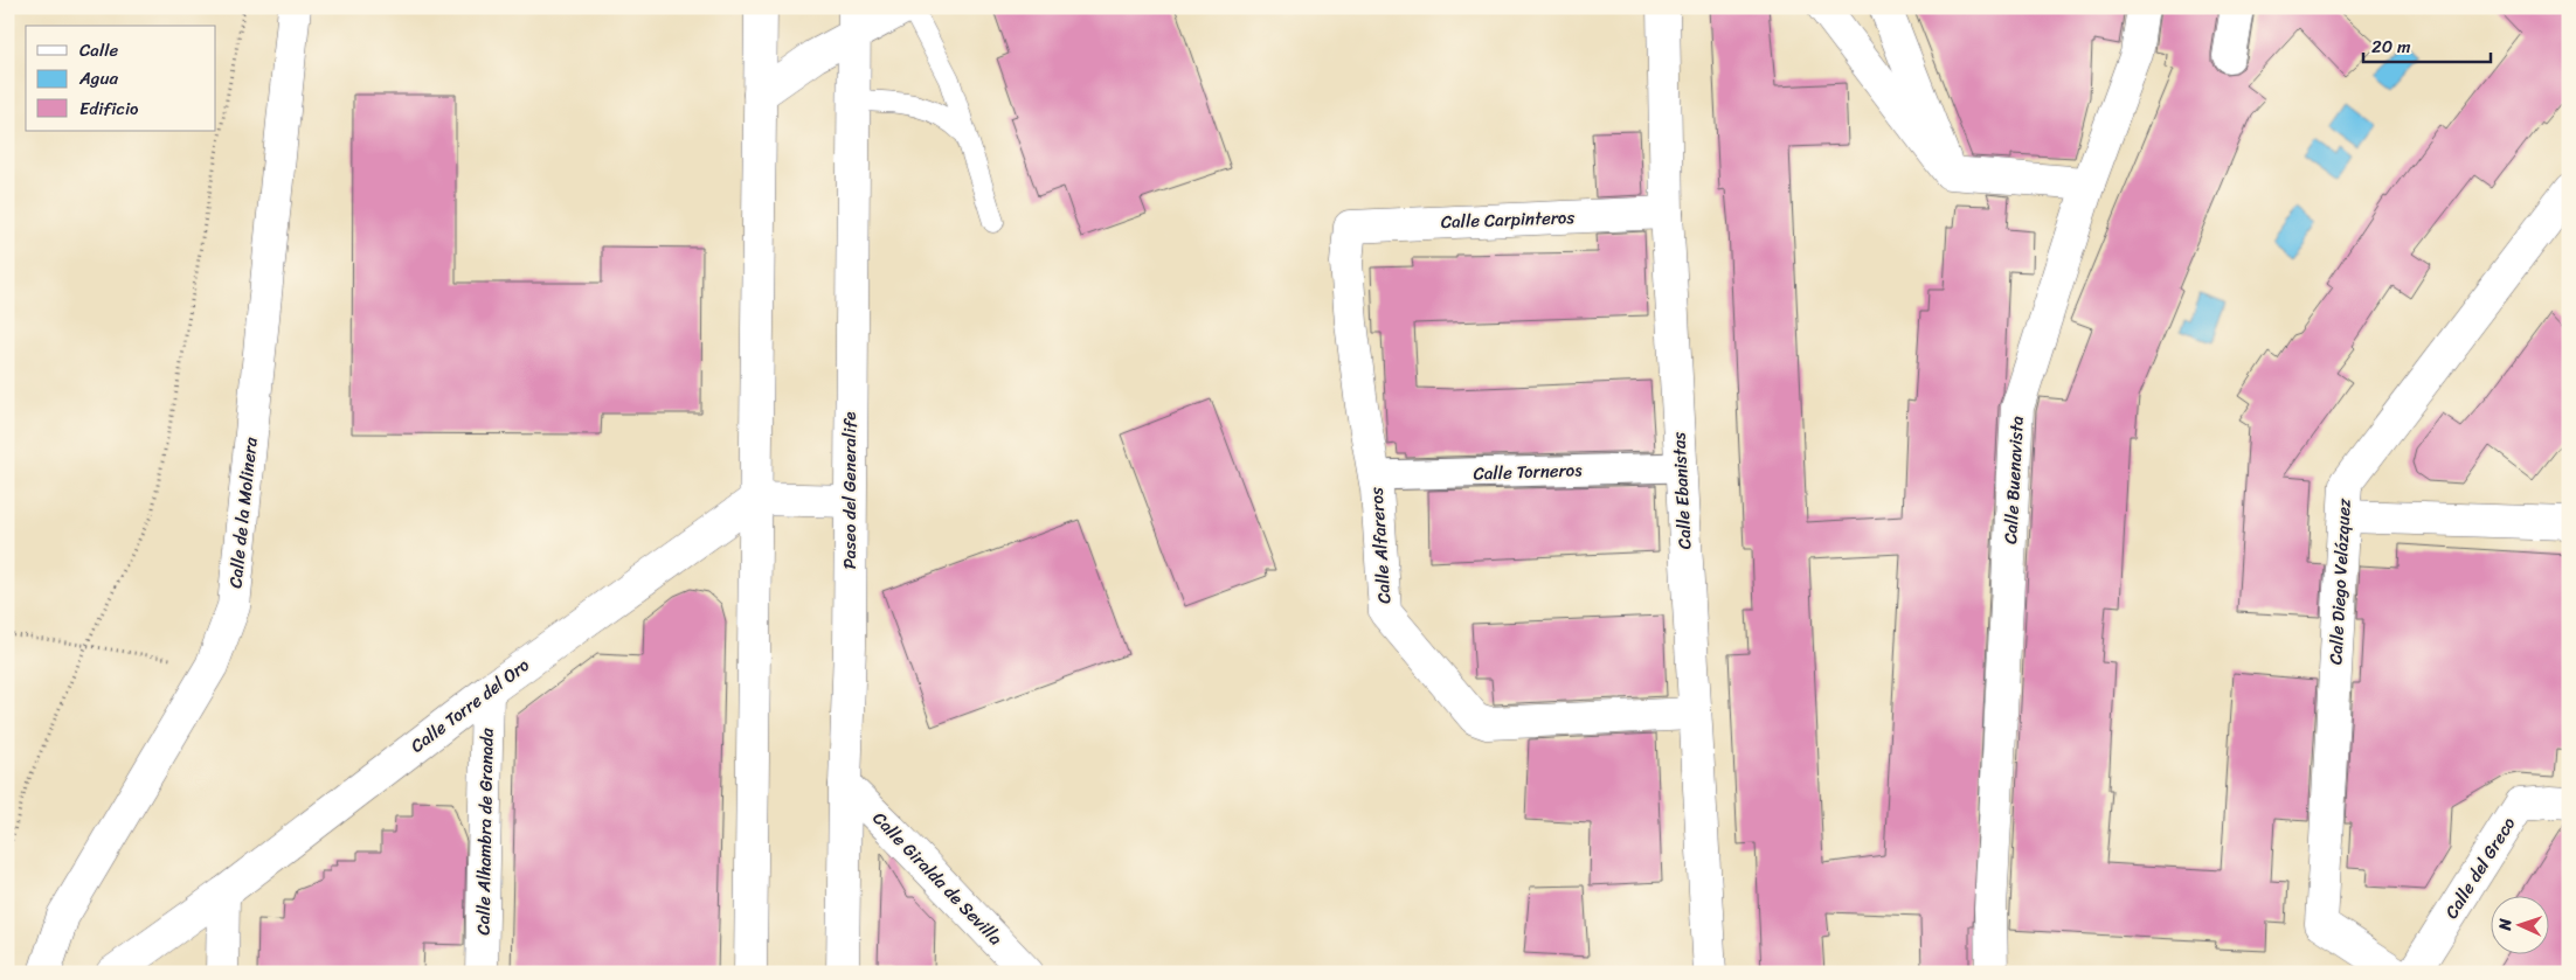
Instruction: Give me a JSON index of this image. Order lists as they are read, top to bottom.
{
  "streets": {
    "street": [
      "Calle Carpinteros",
      "Calle Torneros",
      "Calle Buenavista",
      "Paseo del Generalife",
      "Calle Ebanistas",
      "Calle de la Molinera",
      "Calle Alfareros",
      "Calle Diego Velázquez",
      "Calle Torre del Oro",
      "Calle Alhambra de Granada",
      "Calle del Greco",
      "Calle Giralda de Sevilla"
    ]
  },
  "crossings": [
    ["Calle Carpinteros", "Calle Ebanistas"],
    ["Calle Carpinteros", "Calle Alfareros"],
    ["Calle Torneros", "Calle Ebanistas"],
    ["Calle Torneros", "Calle Alfareros"],
    ["Paseo del Generalife", "Calle Giralda de Sevilla"],
    ["Calle Ebanistas", "Calle Alfareros"],
    ["Calle Torre del Oro", "Calle Alhambra de Granada"]
  ],
  "legend": ["Calle", "Agua", "Edificio"],
  "scale_bar": "20 m",
  "north": "left"
}
